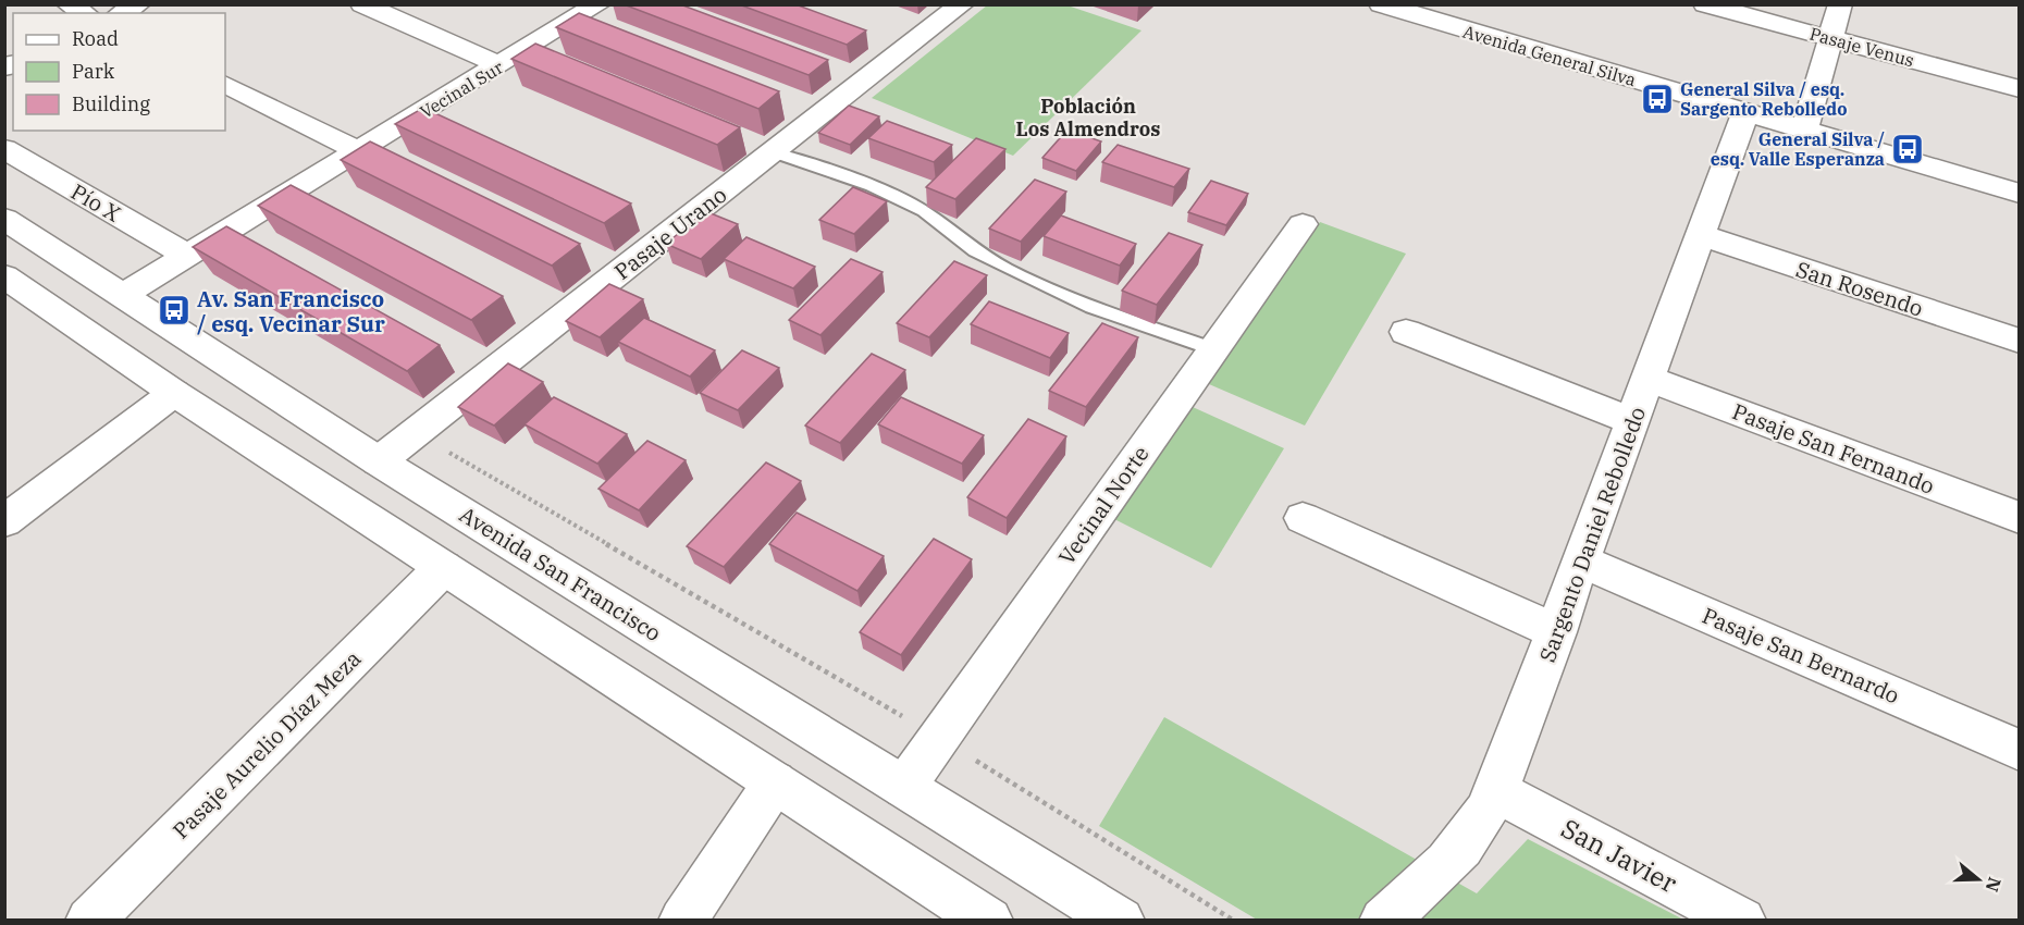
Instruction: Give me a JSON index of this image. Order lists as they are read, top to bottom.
{
  "streets": {
    "street": [
      "Pasaje Venus",
      "Avenida General Silva",
      "Vecinal Sur",
      "Pío X",
      "Pasaje Urano",
      "San Rosendo",
      "Pasaje San Fernando",
      "Vecinal Norte",
      "Sargento Daniel Rebolledo",
      "Avenida San Francisco",
      "Pasaje San Bernardo",
      "Pasaje Aurelio Díaz Meza",
      "San Javier"
    ]
  },
  "crossings": [
    ["Avenida General Silva", "Sargento Daniel Rebolledo"],
    ["Vecinal Sur", "Pío X"],
    ["Vecinal Sur", "Avenida San Francisco"],
    ["Pasaje Urano", "Avenida San Francisco"],
    ["San Rosendo", "Sargento Daniel Rebolledo"],
    ["Pasaje San Fernando", "Sargento Daniel Rebolledo"],
    ["Vecinal Norte", "Avenida San Francisco"],
    ["Sargento Daniel Rebolledo", "Pasaje San Bernardo"],
    ["Sargento Daniel Rebolledo", "San Javier"]
  ],
  "districts": ["Población Los Almendros"],
  "places": {
    "bus stop": ["General Silva / esq. Sargento Rebolledo", "General Silva / esq. Valle Esperanza", "Av. San Francisco / esq. Vecinar Sur"]
  },
  "legend": ["Road", "Park", "Building"],
  "north": "right"
}
